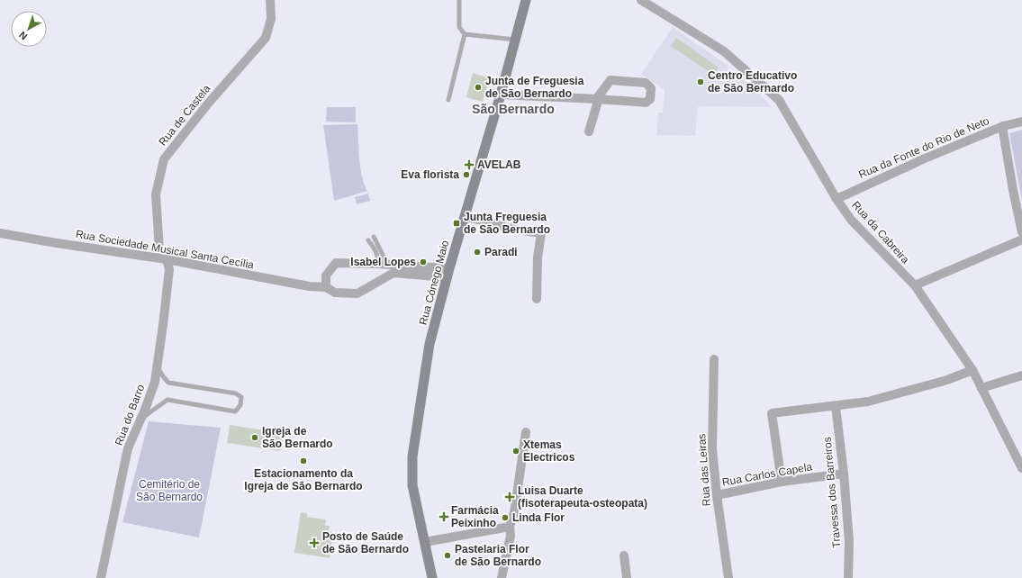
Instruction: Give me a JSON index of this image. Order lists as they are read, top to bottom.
{
  "streets": {
    "main road": ["Rua Cónego Maio"],
    "street": [
      "Rua de Castela",
      "Rua da Fonte do Rio de Neto",
      "Rua da Cabreira",
      "Rua Sociedade Musical Santa Cecília",
      "Rua do Barro",
      "Rua das Leiras",
      "Rua Carlos Capela",
      "Travessa dos Barreiros"
    ]
  },
  "crossings": [
    ["Rua de Castela", "Rua Sociedade Musical Santa Cecília"],
    ["Rua de Castela", "Rua do Barro"],
    ["Rua da Fonte do Rio de Neto", "Rua da Cabreira"],
    ["Rua Sociedade Musical Santa Cecília", "Rua Cónego Maio"],
    ["Rua Sociedade Musical Santa Cecília", "Rua do Barro"],
    ["Rua das Leiras", "Rua Carlos Capela"],
    ["Rua Carlos Capela", "Travessa dos Barreiros"]
  ],
  "districts": ["São Bernardo"],
  "parks": ["Cemitério de São Bernardo"],
  "places": {
    "other": [
      "Centro Educativo de São Bernardo",
      "Junta de Freguesia de São Bernardo",
      "Eva florista",
      "Paradi",
      "Isabel Lopes",
      "Igreja de São Bernardo",
      "Xtemas Electricos",
      "Estacionamento da Igreja de São Bernardo",
      "Linda Flor",
      "Pastelaria Flor de São Bernardo"
    ],
    "health": [
      "AVELAB",
      "Luisa Duarte (fisoterapeuta-osteopata)",
      "Farmácia Peixinho",
      "Posto de Saúde de São Bernardo"
    ],
    "transit": ["Junta Freguesia de São Bernardo"]
  },
  "north": "bottom left"
}
